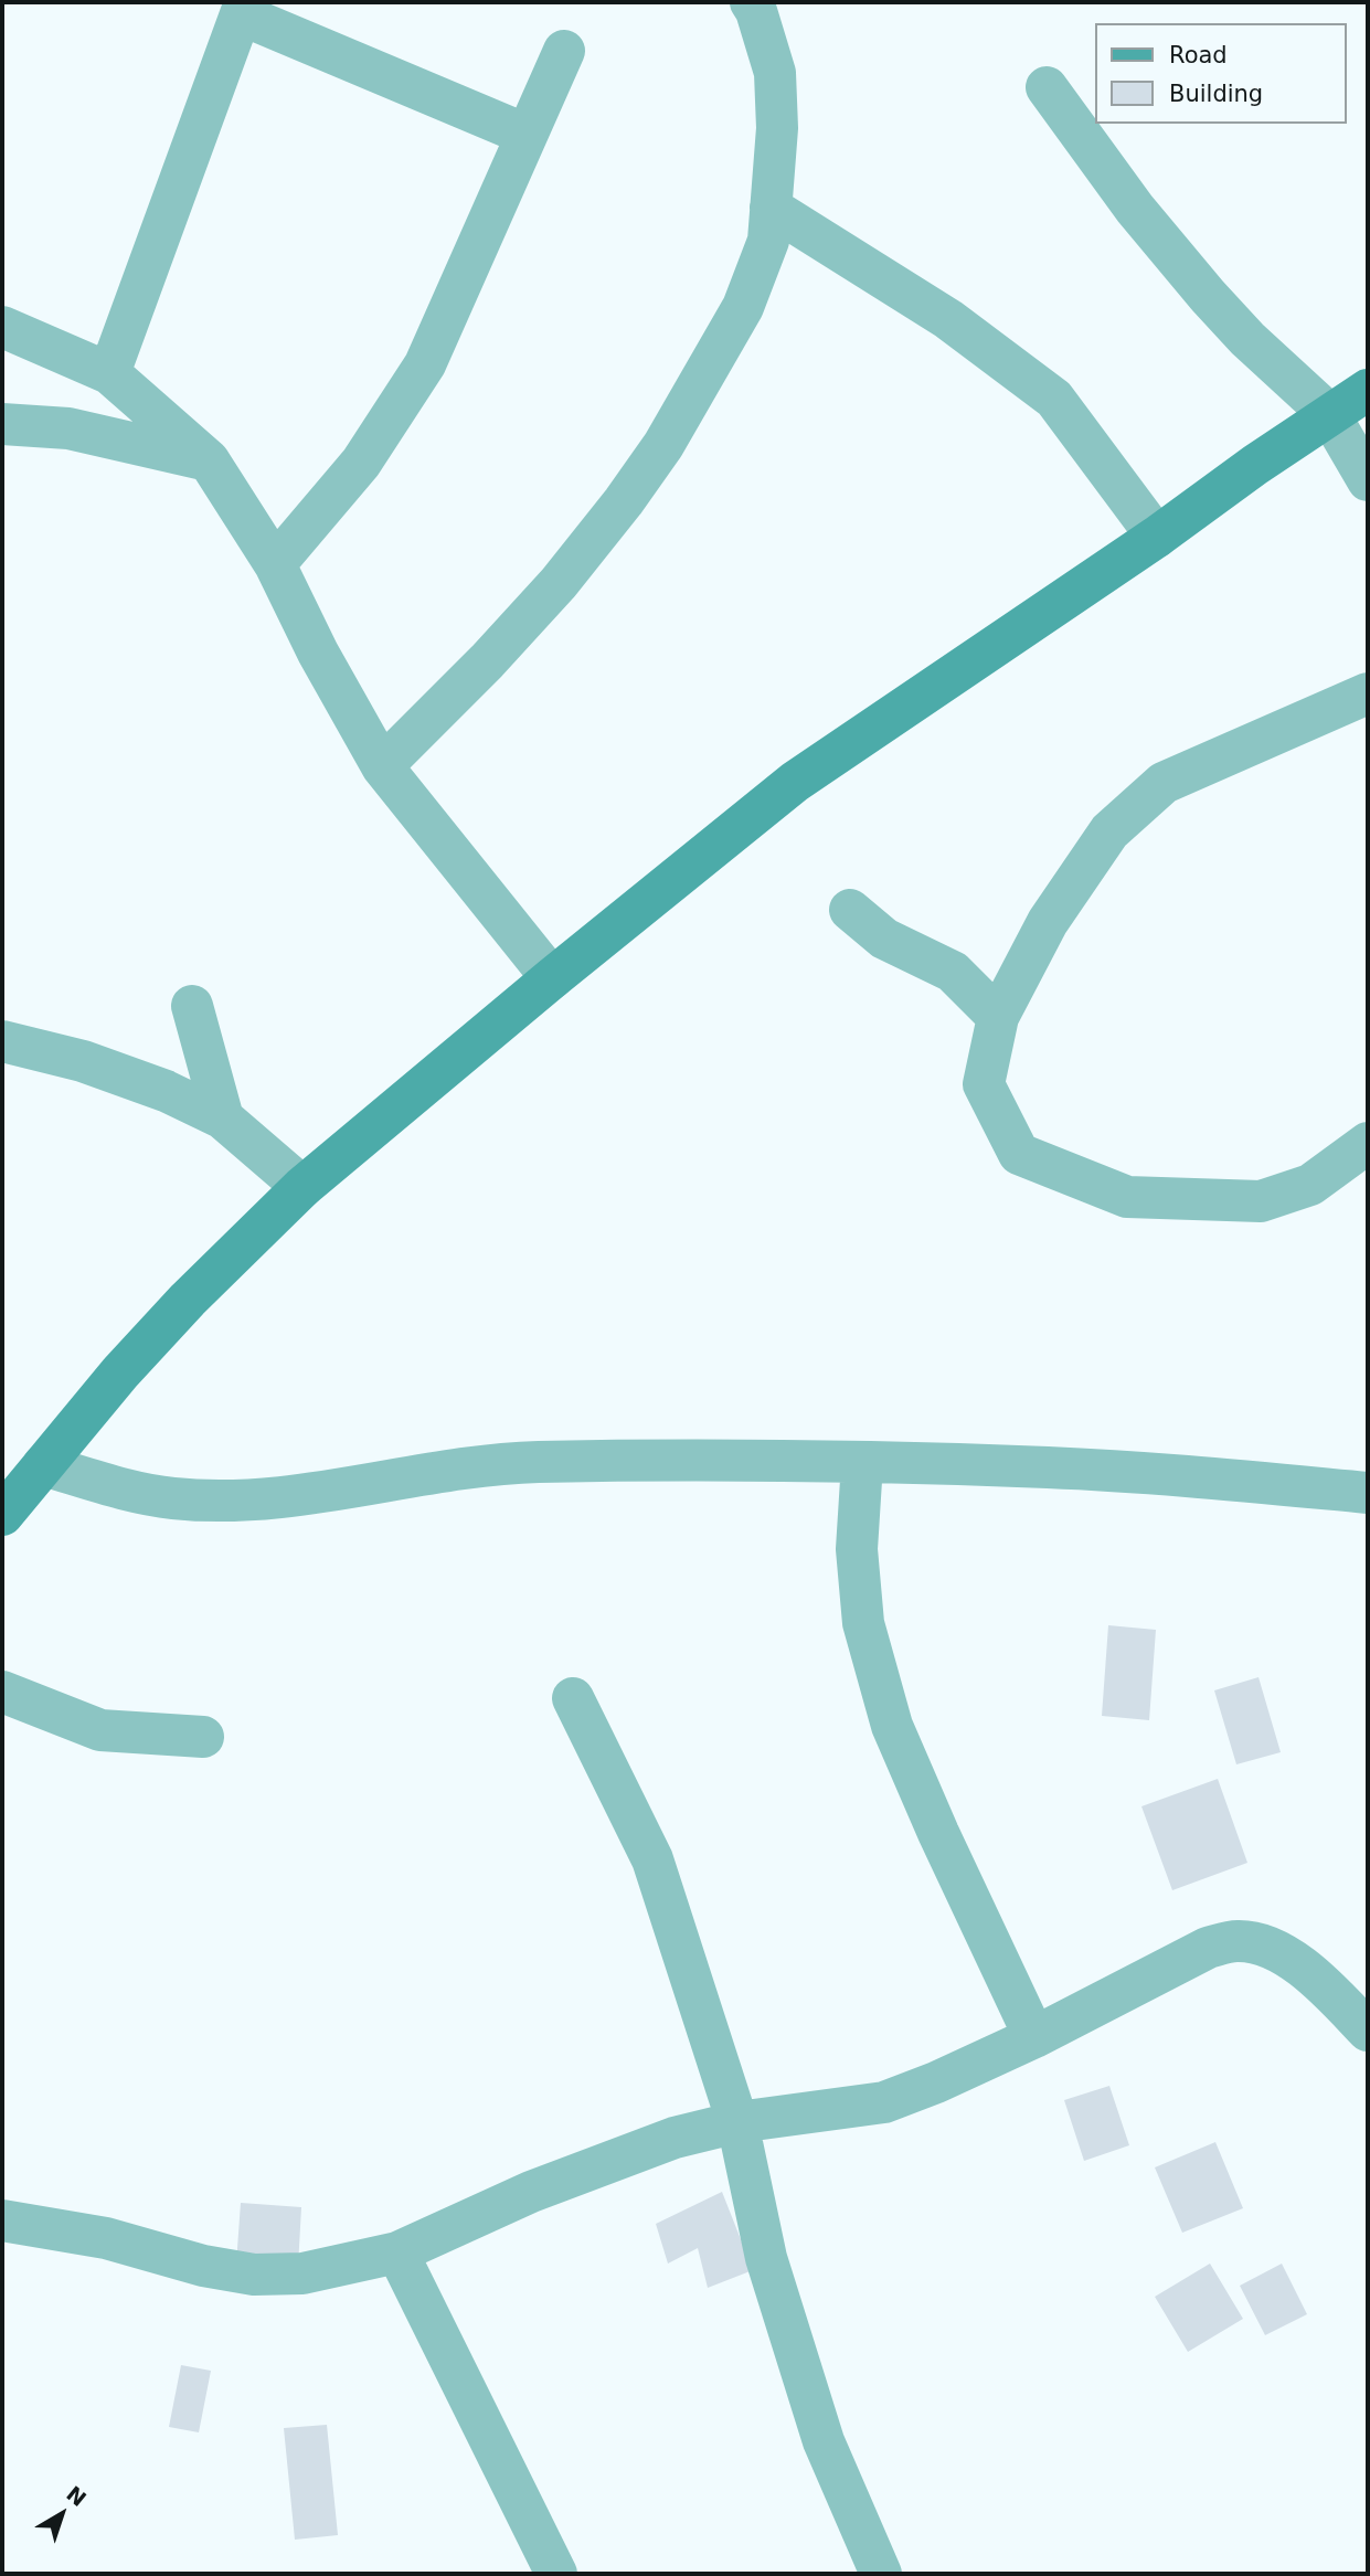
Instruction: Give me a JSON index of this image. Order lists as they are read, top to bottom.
{
  "legend": ["Road", "Building"],
  "north": "top right"
}
